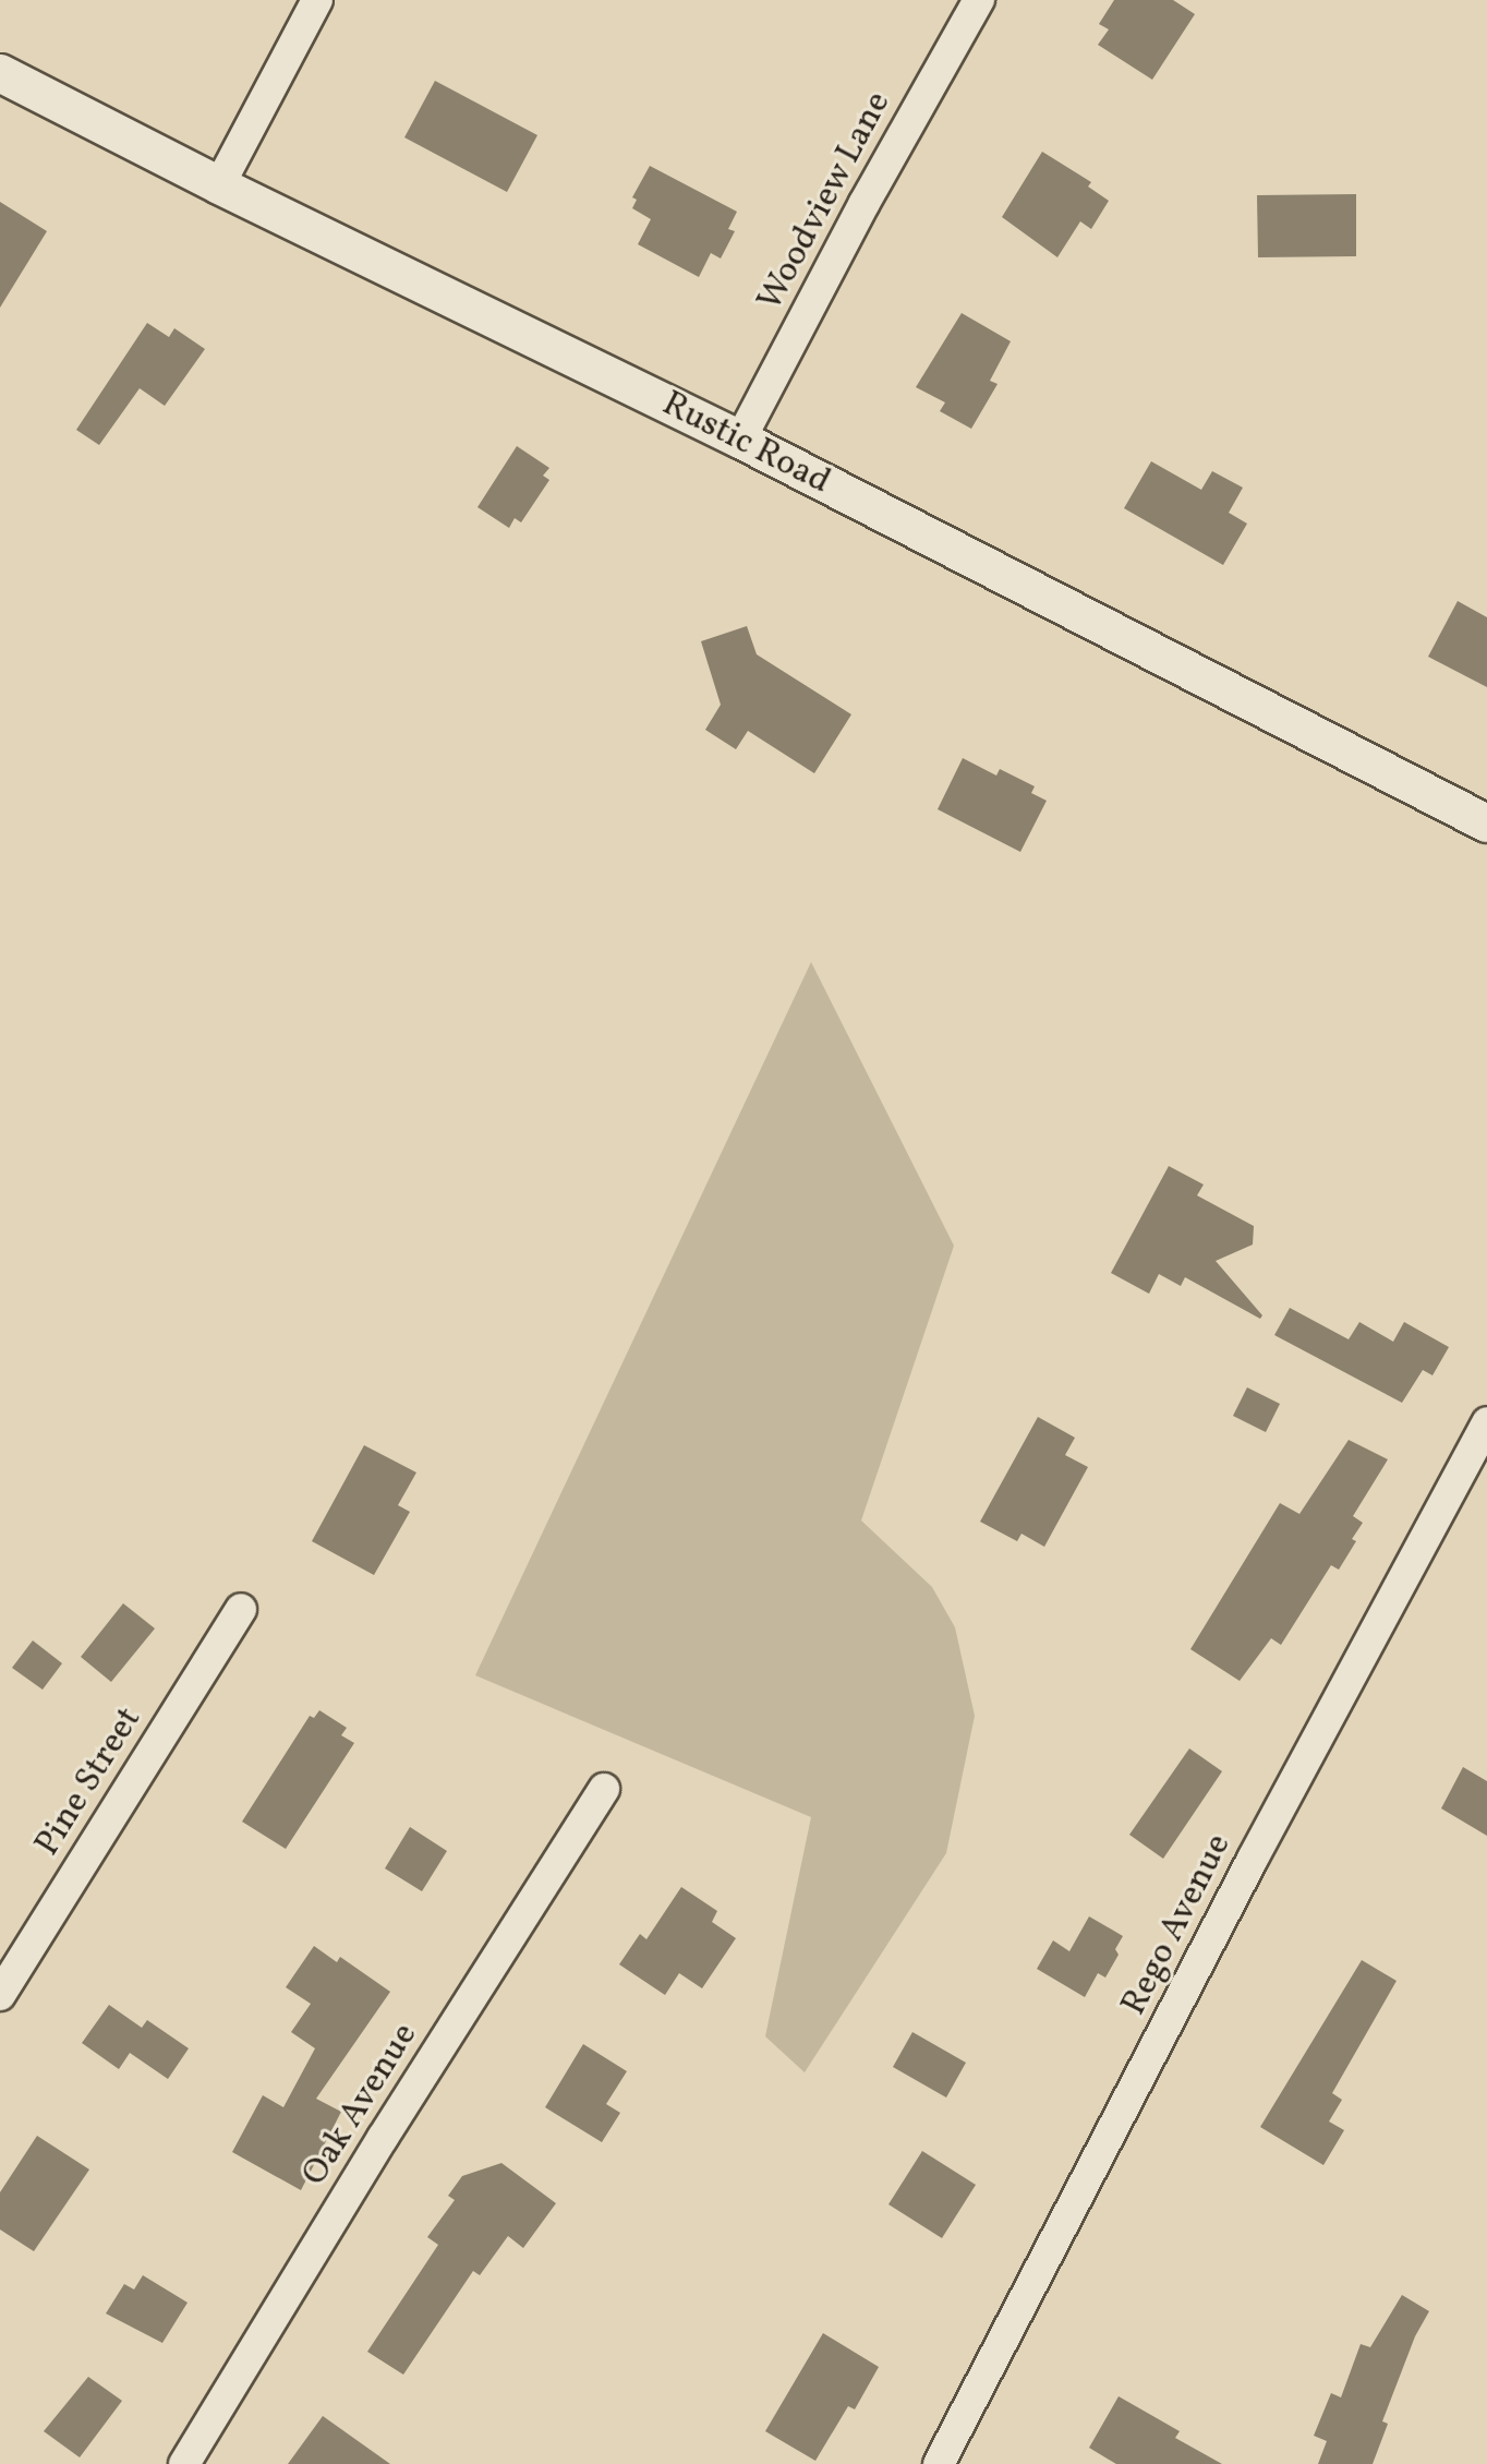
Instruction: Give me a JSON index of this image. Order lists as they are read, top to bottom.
{
  "streets": {
    "street": [
      "Woodview Lane",
      "Rustic Road",
      "Pine Street",
      "Rego Avenue",
      "Oak Avenue"
    ]
  },
  "crossings": [
    ["Woodview Lane", "Rustic Road"]
  ]
}
